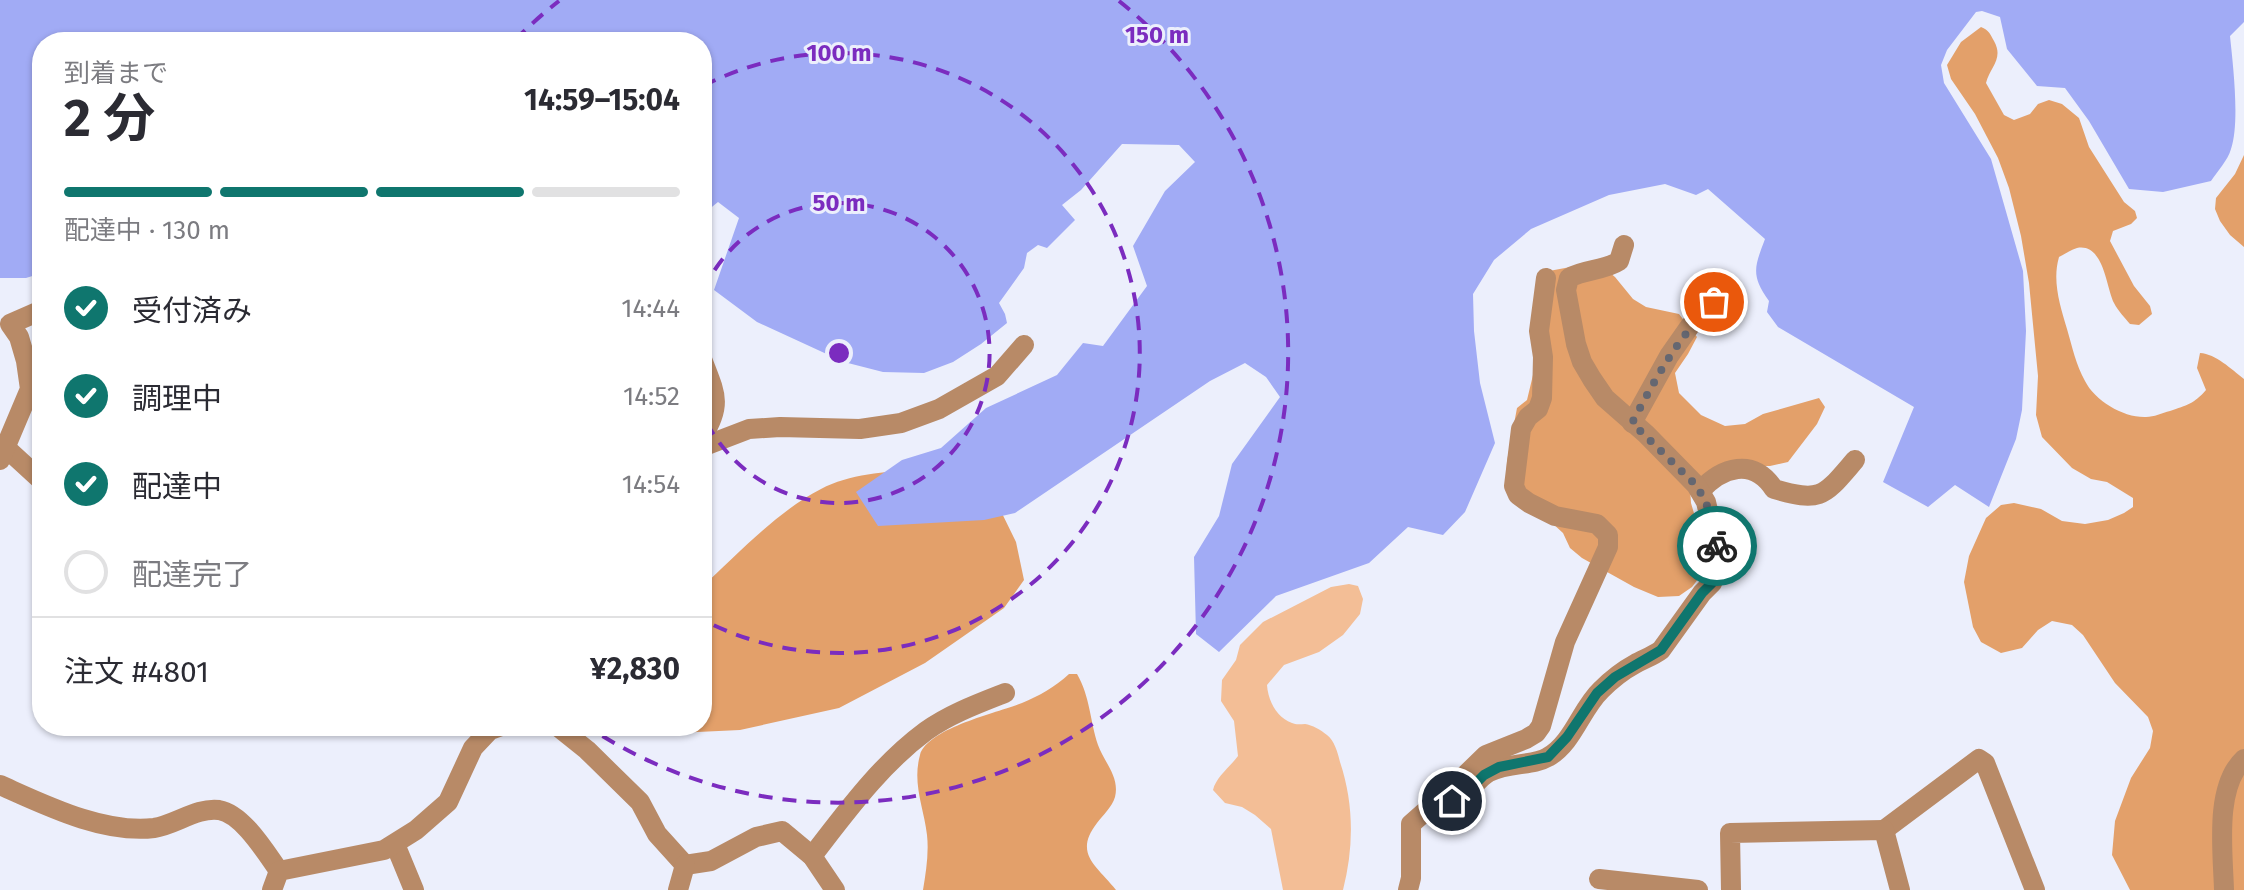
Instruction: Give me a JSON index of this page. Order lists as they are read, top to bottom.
{
  "page": {
    "heading": ["2 分", "到着まで", "14:59–15:04"],
    "panel": ["注文 #4801", "¥2,830"],
    "bar": "配達中 · 130 m",
    "list": [
      ["受付済み", "14:44"],
      ["調理中", "14:52"],
      ["配達中", "14:54"],
      "配達完了"
    ]
  },
  "rings": ["150 m", "100 m", "50 m"]
}
